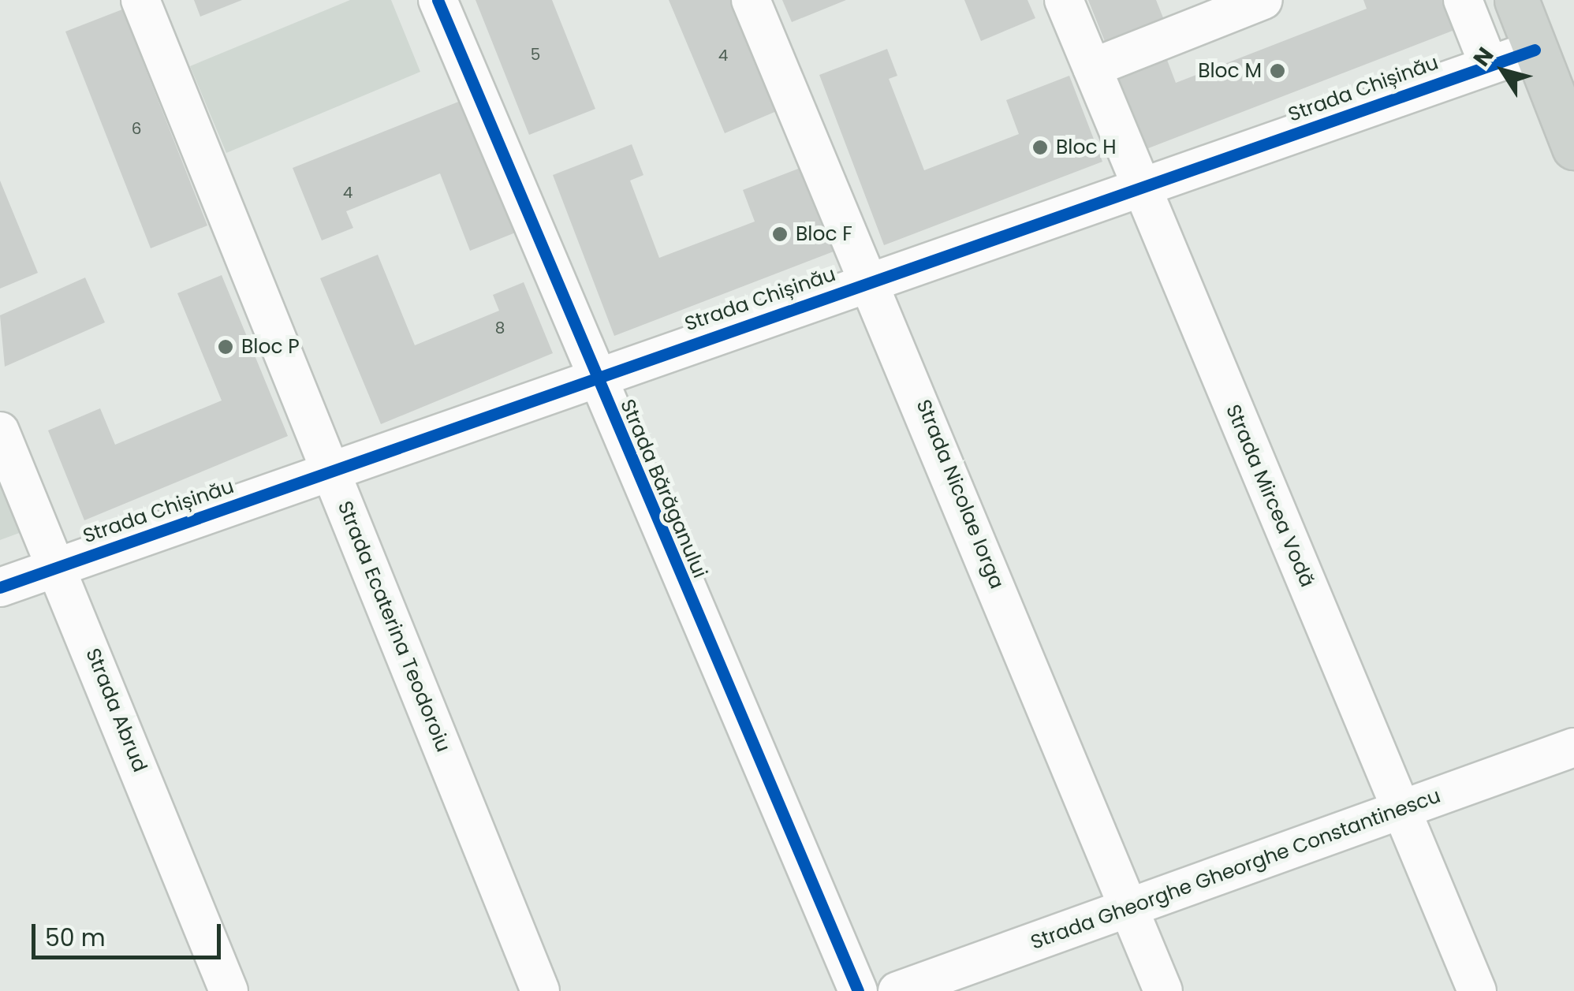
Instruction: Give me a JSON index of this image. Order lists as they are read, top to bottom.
{
  "streets": {
    "street": [
      "Strada Chișinău",
      "Strada Bărăganului",
      "Strada Nicolae Iorga",
      "Strada Mircea Vodă",
      "Strada Ecaterina Teodoroiu",
      "Strada Abrud",
      "Strada Gheorghe Gheorghe Constantinescu"
    ]
  },
  "crossings": [
    ["Strada Chișinău", "Strada Bărăganului"],
    ["Strada Chișinău", "Strada Nicolae Iorga"],
    ["Strada Chișinău", "Strada Mircea Vodă"],
    ["Strada Chișinău", "Strada Ecaterina Teodoroiu"],
    ["Strada Chișinău", "Strada Abrud"],
    ["Strada Nicolae Iorga", "Strada Gheorghe Gheorghe Constantinescu"],
    ["Strada Mircea Vodă", "Strada Gheorghe Gheorghe Constantinescu"]
  ],
  "places": [
    "Bloc M",
    "Bloc H",
    "Bloc F",
    "Bloc P"
  ],
  "house_numbers": [
    "5",
    "4",
    "6",
    "4",
    "8"
  ],
  "scale_bar": "50 m",
  "north": "top left"
}
